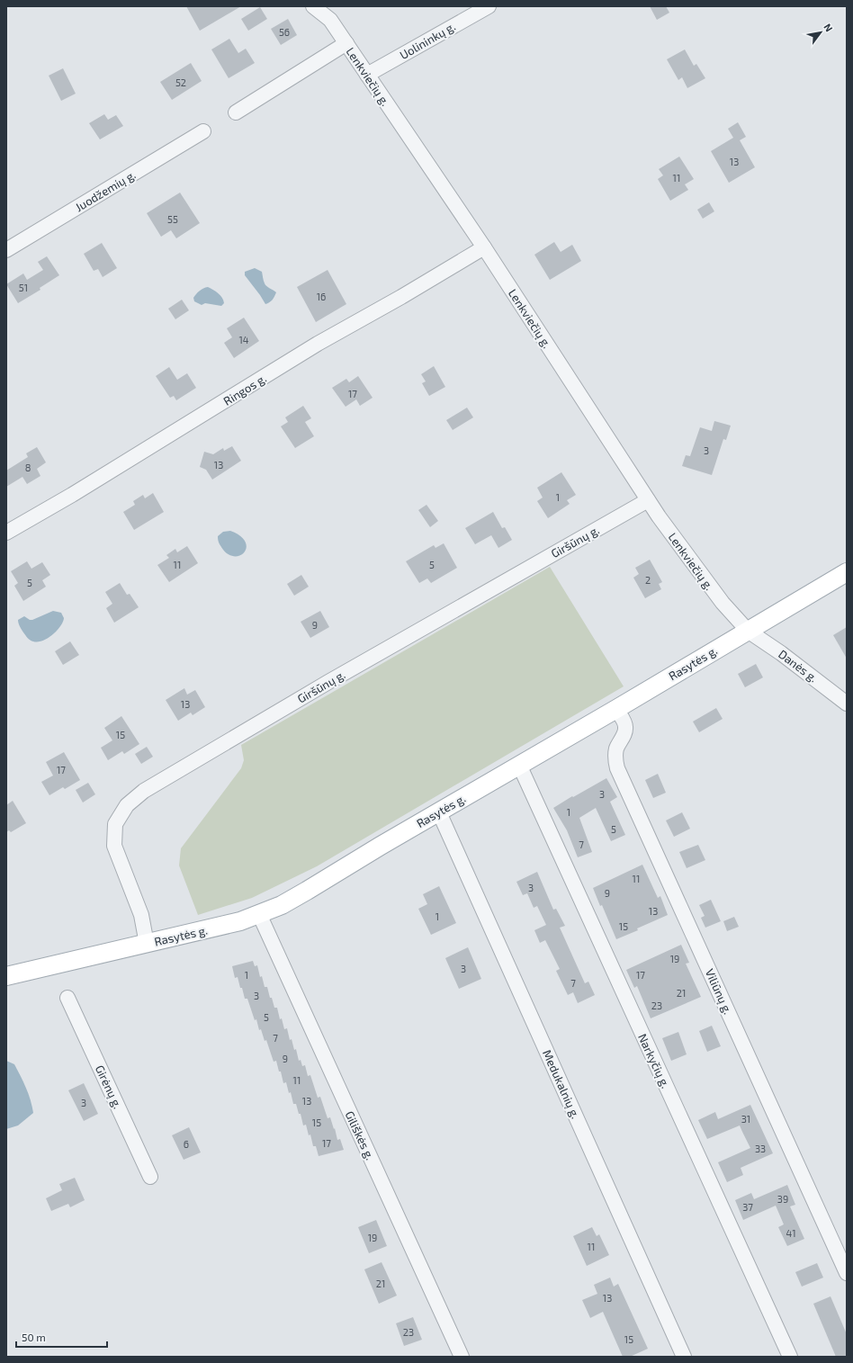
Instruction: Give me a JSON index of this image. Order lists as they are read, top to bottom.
{
  "streets": {
    "main road": ["Rasytės g."],
    "street": [
      "Uolininkų g.",
      "Lenkviečių g.",
      "Juodžemių g.",
      "Ringos g.",
      "Giršūnų g.",
      "Danės g.",
      "Viliūnų g.",
      "Narkyčių g.",
      "Medukalnių g.",
      "Girėnų g.",
      "Giliškės g."
    ]
  },
  "crossings": [
    ["Uolininkų g.", "Lenkviečių g."],
    ["Lenkviečių g.", "Ringos g."],
    ["Lenkviečių g.", "Giršūnų g."],
    ["Lenkviečių g.", "Rasytės g."],
    ["Lenkviečių g.", "Danės g."],
    ["Giršūnų g.", "Rasytės g."],
    ["Rasytės g.", "Danės g."],
    ["Rasytės g.", "Viliūnų g."],
    ["Rasytės g.", "Narkyčių g."],
    ["Rasytės g.", "Medukalnių g."],
    ["Rasytės g.", "Giliškės g."]
  ],
  "house_numbers": [
    "56",
    "52",
    "13",
    "11",
    "55",
    "51",
    "16",
    "14",
    "17",
    "3",
    "13",
    "8",
    "1",
    "11",
    "5",
    "2",
    "5",
    "9",
    "13",
    "15",
    "17",
    "3",
    "1",
    "5",
    "7",
    "11",
    "3",
    "9",
    "13",
    "1",
    "15",
    "19",
    "3",
    "1",
    "17",
    "7",
    "21",
    "3",
    "23",
    "5",
    "7",
    "9",
    "11",
    "13",
    "3",
    "31",
    "15",
    "17",
    "6",
    "33",
    "39",
    "37",
    "41",
    "19",
    "11",
    "21",
    "13",
    "23",
    "15"
  ],
  "scale_bar": "50 m",
  "north": "top right"
}
